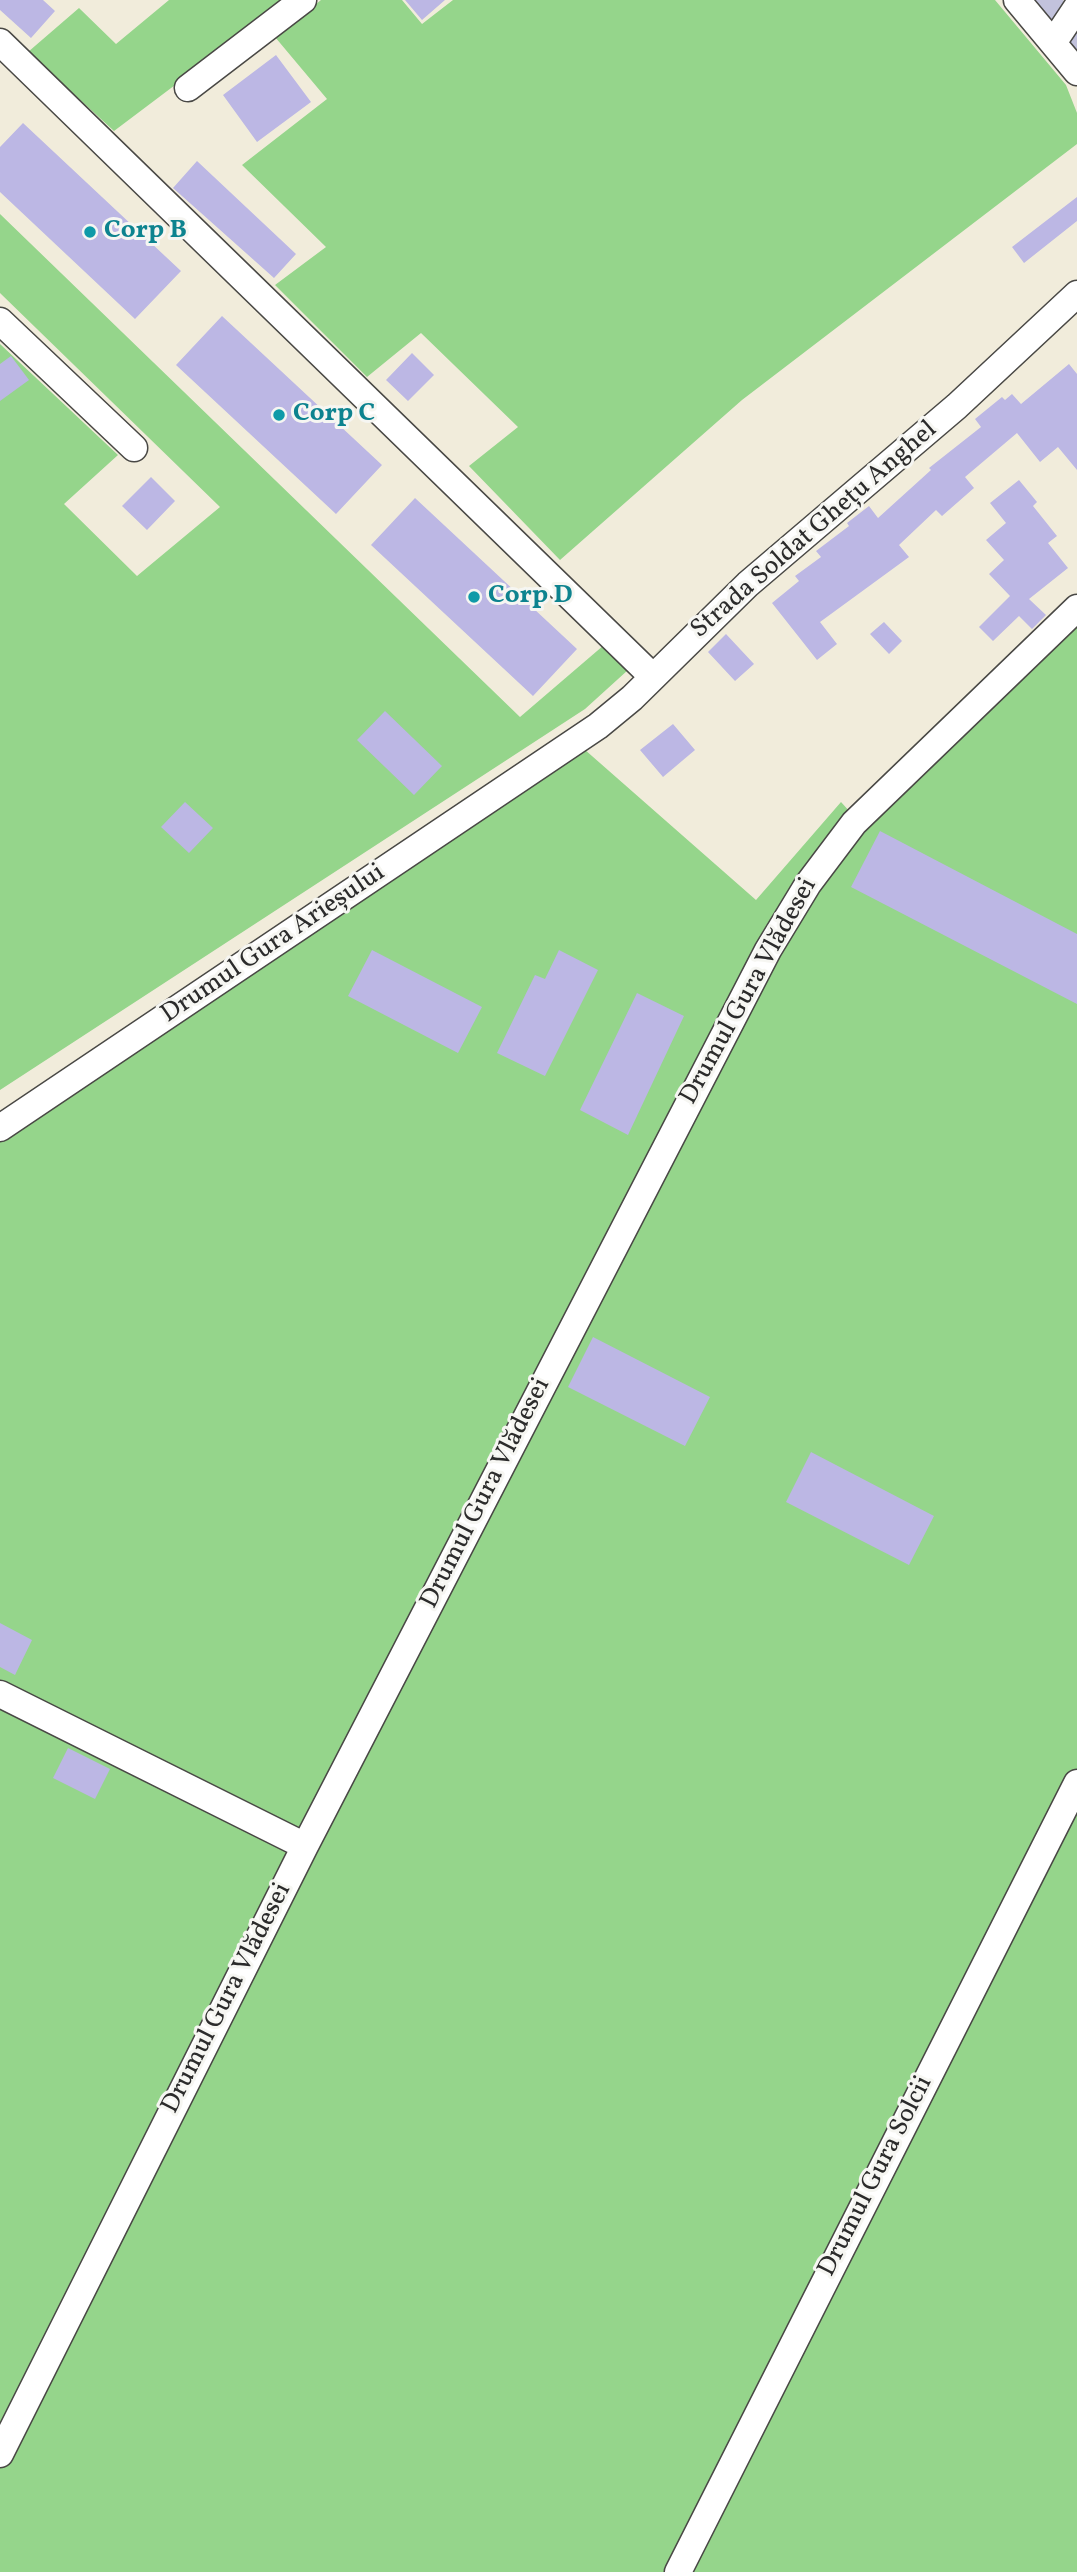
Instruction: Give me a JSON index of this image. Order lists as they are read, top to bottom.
{
  "streets": {
    "street": [
      "Strada Soldat Ghețu Anghel",
      "Drumul Gura Arieșului",
      "Drumul Gura Vlădesei",
      "Drumul Gura Solcii"
    ]
  },
  "crossings": [
    ["Strada Soldat Ghețu Anghel", "Drumul Gura Arieșului"]
  ],
  "places": ["Corp B", "Corp C", "Corp D"]
}
